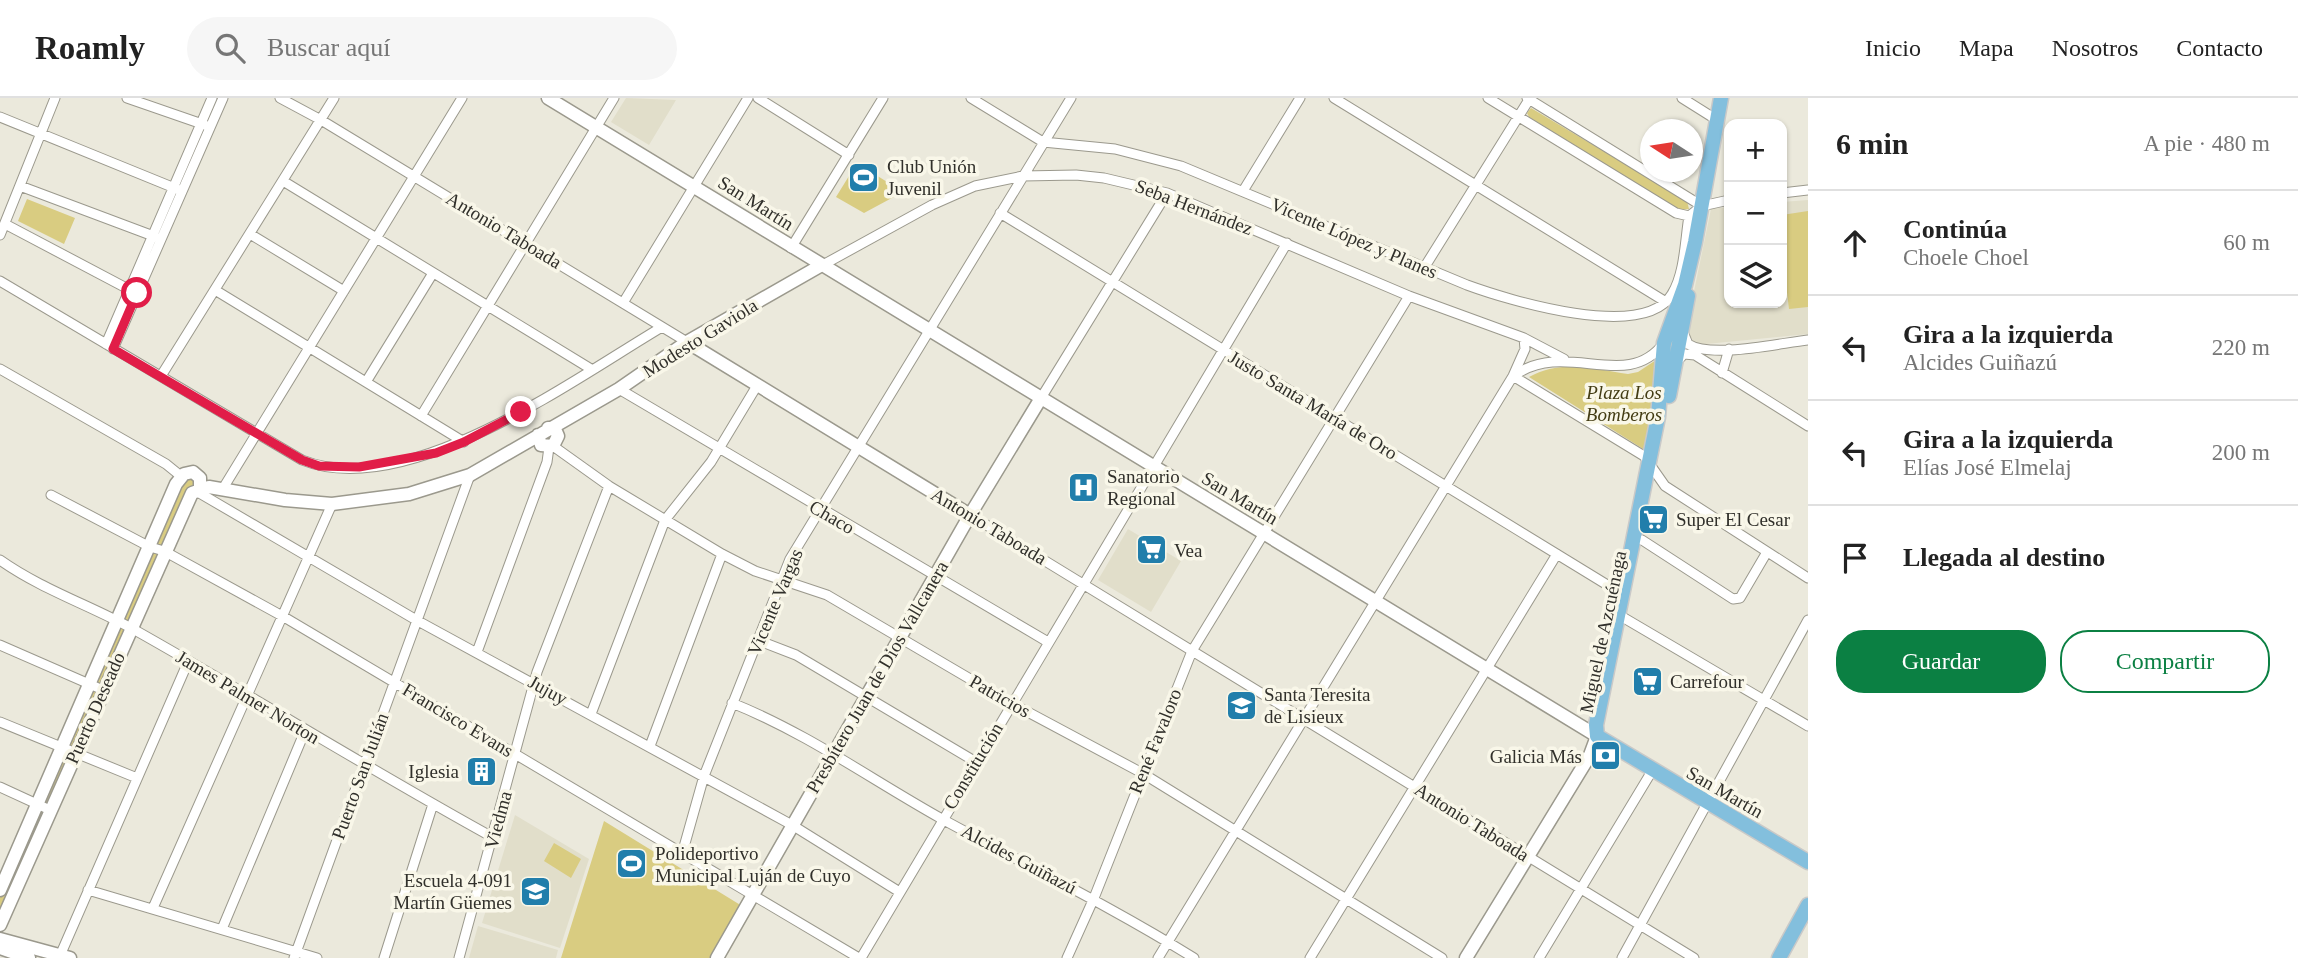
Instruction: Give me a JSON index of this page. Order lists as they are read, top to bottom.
{
  "streets": {
    "main road": ["San Martín", "Miguel de Azcuénaga"],
    "street": [
      "Seba Hernández",
      "Antonio Taboada",
      "Vicente López y Planes",
      "Modesto Gaviola",
      "Justo Santa María de Oro",
      "Chaco",
      "Vicente Vargas",
      "Presbítero Juan de Dios Vallcanera",
      "Jujuy",
      "Patricios",
      "James Palmer Norton",
      "Puerto Deseado",
      "Francisco Evans",
      "René Favaloro",
      "Constitución",
      "Puerto San Julián",
      "Viedma",
      "Alcides Guiñazú"
    ]
  },
  "crossings": [
    ["San Martín", "Seba Hernández"],
    ["San Martín", "Modesto Gaviola"],
    ["San Martín", "Vicente Vargas"],
    ["San Martín", "Miguel de Azcuénaga"],
    ["San Martín", "Presbítero Juan de Dios Vallcanera"],
    ["San Martín", "René Favaloro"],
    ["San Martín", "Constitución"],
    ["Seba Hernández", "Modesto Gaviola"],
    ["Seba Hernández", "Vicente Vargas"],
    ["Seba Hernández", "Miguel de Azcuénaga"],
    ["Seba Hernández", "René Favaloro"],
    ["Seba Hernández", "Constitución"],
    ["Antonio Taboada", "Modesto Gaviola"],
    ["Antonio Taboada", "Vicente Vargas"],
    ["Antonio Taboada", "Presbítero Juan de Dios Vallcanera"],
    ["Antonio Taboada", "René Favaloro"],
    ["Antonio Taboada", "Constitución"],
    ["Vicente López y Planes", "Vicente Vargas"],
    ["Modesto Gaviola", "Chaco"],
    ["Modesto Gaviola", "Patricios"],
    ["Justo Santa María de Oro", "Vicente Vargas"],
    ["Justo Santa María de Oro", "Miguel de Azcuénaga"],
    ["Justo Santa María de Oro", "René Favaloro"],
    ["Justo Santa María de Oro", "Constitución"],
    ["Chaco", "Vicente Vargas"],
    ["Chaco", "Presbítero Juan de Dios Vallcanera"],
    ["Chaco", "Constitución"],
    ["Vicente Vargas", "Jujuy"],
    ["Vicente Vargas", "Patricios"],
    ["Vicente Vargas", "Francisco Evans"],
    ["Vicente Vargas", "Alcides Guiñazú"],
    ["Presbítero Juan de Dios Vallcanera", "Jujuy"],
    ["Presbítero Juan de Dios Vallcanera", "Patricios"],
    ["Presbítero Juan de Dios Vallcanera", "Francisco Evans"],
    ["Presbítero Juan de Dios Vallcanera", "Alcides Guiñazú"],
    ["Jujuy", "Puerto Deseado"],
    ["Jujuy", "Constitución"],
    ["Jujuy", "Puerto San Julián"],
    ["Jujuy", "Viedma"],
    ["Patricios", "René Favaloro"],
    ["Patricios", "Constitución"],
    ["Patricios", "Viedma"],
    ["James Palmer Norton", "Puerto Deseado"],
    ["James Palmer Norton", "Puerto San Julián"],
    ["James Palmer Norton", "Viedma"],
    ["Puerto Deseado", "Francisco Evans"],
    ["Francisco Evans", "Constitución"],
    ["Francisco Evans", "Puerto San Julián"],
    ["Francisco Evans", "Viedma"],
    ["René Favaloro", "Alcides Guiñazú"],
    ["Constitución", "Alcides Guiñazú"]
  ],
  "parks": ["Plaza Los Bomberos"],
  "places": {
    "sports": ["Club Unión Juvenil", "Polideportivo Municipal Luján de Cuyo"],
    "hospital": ["Sanatorio Regional"],
    "supermarket": ["Super El Cesar", "Vea", "Carrefour"],
    "school or university": ["Santa Teresita de Lisieux", "Escuela 4-091 Martín Güemes"],
    "bank": ["Galicia Más"],
    "building": ["Iglesia"]
  },
  "north": "left",
  "page": {
    "header": "Roamly",
    "search": "Buscar aquí",
    "nav": [
      "Inicio",
      "Mapa",
      "Nosotros",
      "Contacto"
    ],
    "heading": ["6 min", "A pie · 480 m"],
    "map_buttons": ["+", "−"],
    "list": [
      ["Continúa", "Choele Choel", "60 m"],
      ["Gira a la izquierda", "Alcides Guiñazú", "220 m"],
      ["Gira a la izquierda", "Elías José Elmelaj", "200 m"],
      "Llegada al destino"
    ],
    "buttons": ["Guardar", "Compartir"]
  }
}
